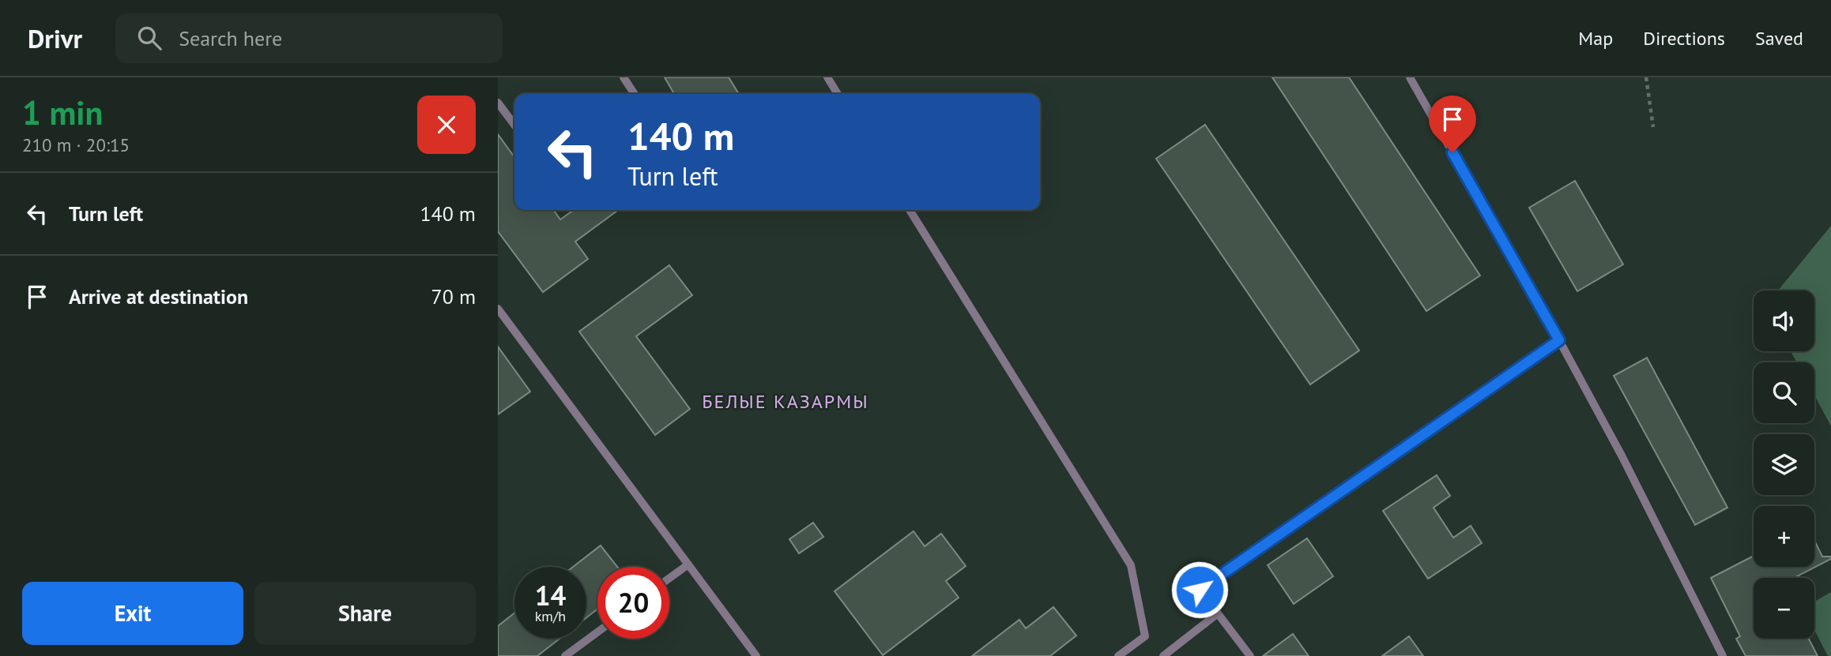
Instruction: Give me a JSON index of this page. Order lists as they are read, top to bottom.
{
  "districts": ["БЕЛЫЕ КАЗАРМЫ"],
  "page": {
    "header": "Drivr",
    "search": "Search here",
    "nav": ["Map", "Directions", "Saved"],
    "heading": ["1 min", "210 m · 20:15"],
    "turn": ["140 m", "Turn left"],
    "list": [
      {
        "name": "Turn left",
        "value": "140 m"
      },
      {
        "name": "Arrive at destination",
        "value": "70 m"
      }
    ],
    "map_buttons": ["+", "−"],
    "speed": "14 km/h",
    "limit": "20",
    "buttons": ["Exit", "Share"]
  }
}
